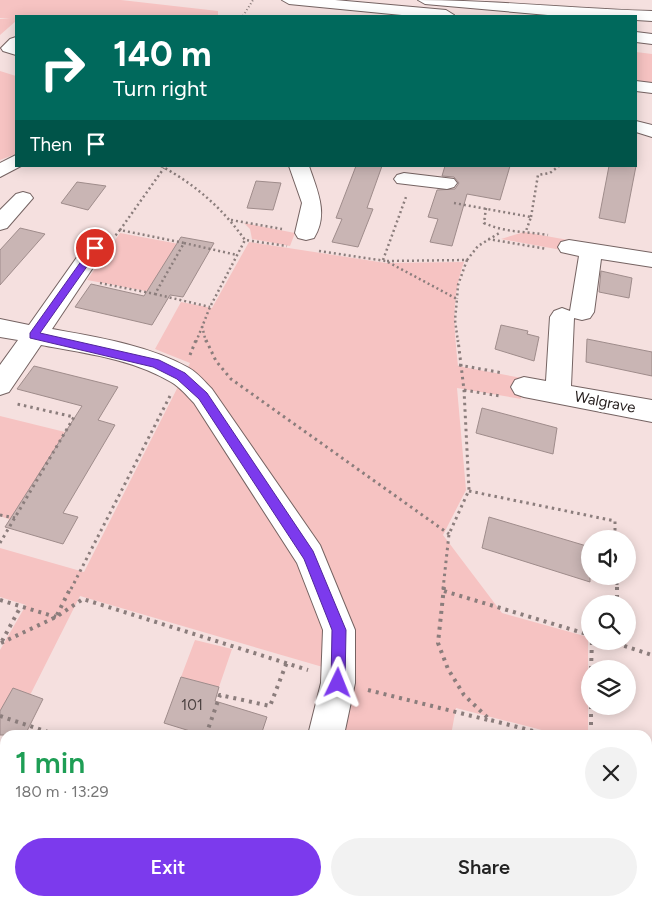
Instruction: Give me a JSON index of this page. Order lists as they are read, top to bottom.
{
  "streets": {
    "main road": ["Walgrave"]
  },
  "house_numbers": ["101"],
  "page": {
    "turn": ["140 m", "Turn right"],
    "then": "Then",
    "heading": ["1 min", "180 m · 13:29"],
    "buttons": ["Exit", "Share"]
  }
}
